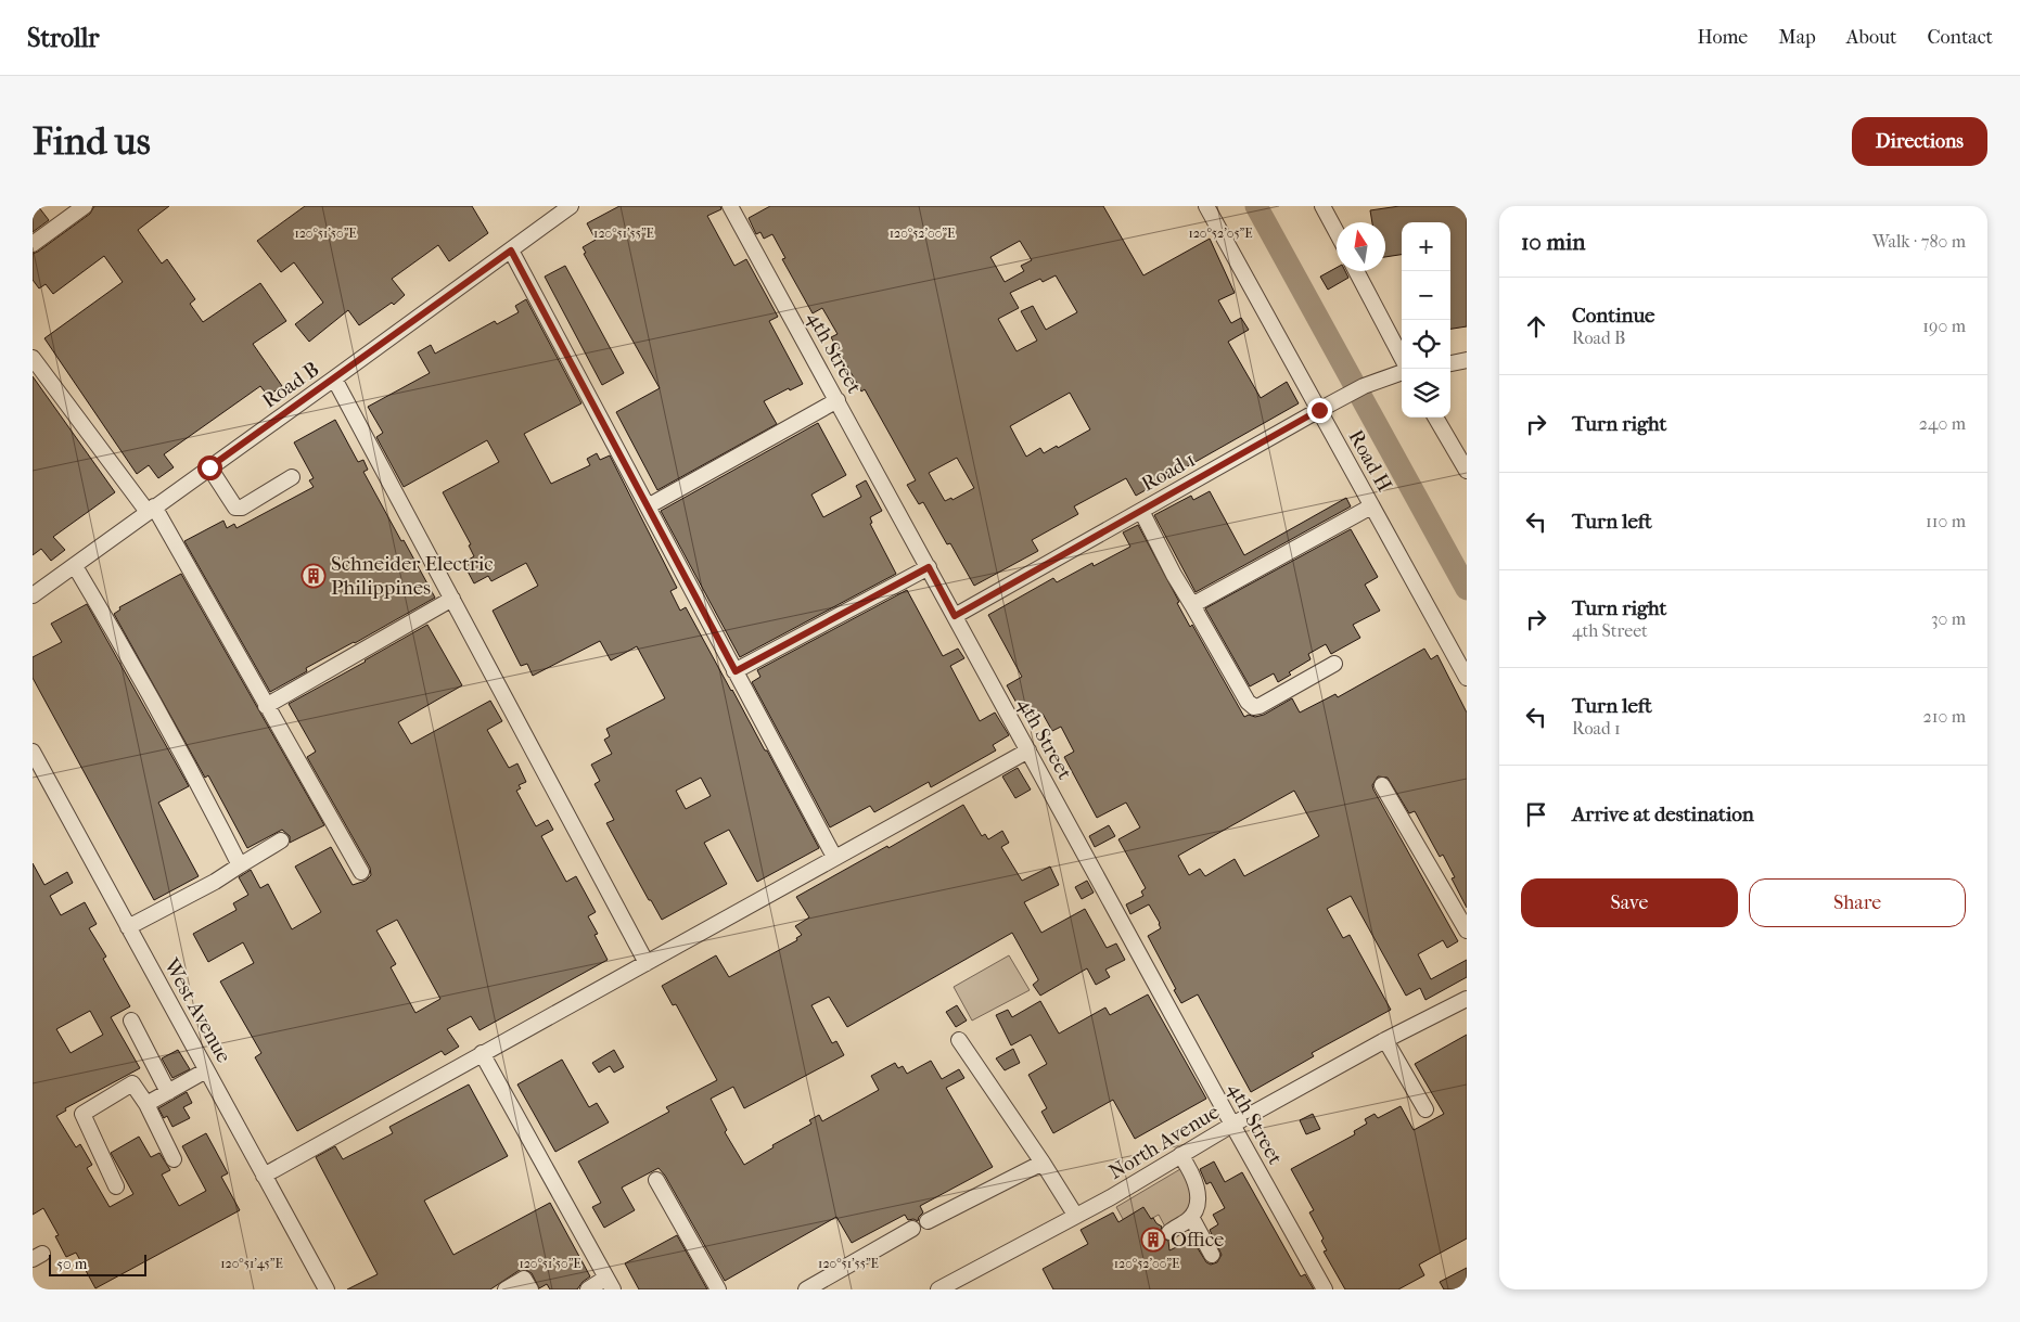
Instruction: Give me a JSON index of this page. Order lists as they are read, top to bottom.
{
  "streets": {
    "street": [
      "4th Street",
      "Road B",
      "Road H",
      "Road 1",
      "West Avenue",
      "North Avenue"
    ]
  },
  "crossings": [
    ["4th Street", "Road 1"],
    ["4th Street", "North Avenue"],
    ["Road H", "Road 1"]
  ],
  "places": {
    "building": ["Schneider Electric Philippines", "Office"]
  },
  "scale_bar": "50 m",
  "north": "top",
  "page": {
    "header": "Strollr",
    "nav": [
      "Home",
      "Map",
      "About",
      "Contact"
    ],
    "buttons": [
      "Directions",
      ["Save", "Share"]
    ],
    "title": "Find us",
    "heading": ["10 min", "Walk · 780 m"],
    "map_buttons": ["+", "−"],
    "list": [
      ["Continue", "Road B", "190 m"],
      ["Turn right", "240 m"],
      ["Turn left", "110 m"],
      ["Turn right", "4th Street", "30 m"],
      ["Turn left", "Road 1", "210 m"],
      "Arrive at destination"
    ],
    "scale": "50 m"
  },
  "coordinates": [
    "120°51'50\"E",
    "120°51'55\"E",
    "120°52'00\"E",
    "120°52'05\"E",
    "120°51'45\"E"
  ]
}
